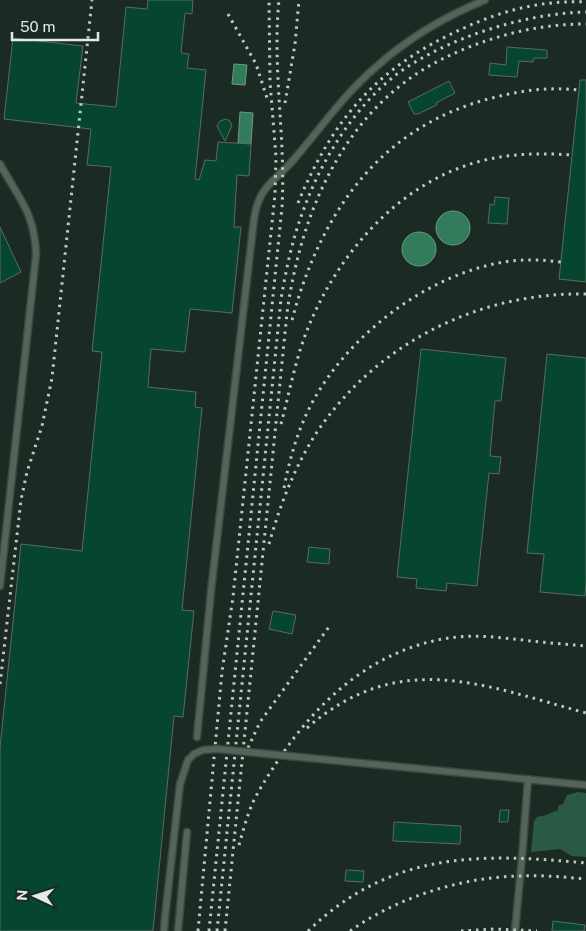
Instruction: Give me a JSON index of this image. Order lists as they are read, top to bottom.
{
  "scale_bar": "50 m",
  "north": "left"
}
